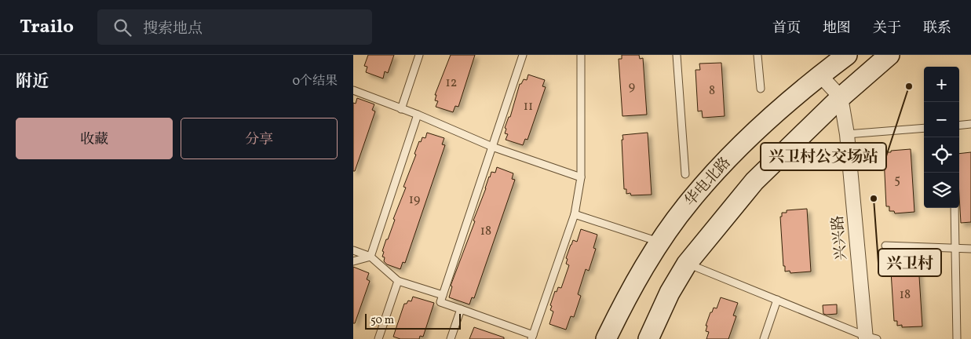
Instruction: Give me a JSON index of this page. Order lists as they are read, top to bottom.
{
  "streets": {
    "main road": ["华电北路"],
    "street": ["兴兴路"]
  },
  "places": ["兴卫村公交场站", "兴卫村"],
  "house_numbers": [
    "12",
    "9",
    "8",
    "11",
    "5",
    "19",
    "18",
    "18"
  ],
  "scale_bar": "50 m",
  "page": {
    "header": "Trailo",
    "search": "搜索地点",
    "nav": [
      "首页",
      "地图",
      "关于",
      "联系"
    ],
    "heading": ["附近", "0个结果"],
    "map_buttons": ["+", "−"],
    "buttons": ["收藏", "分享"],
    "scale": "50 m"
  }
}
